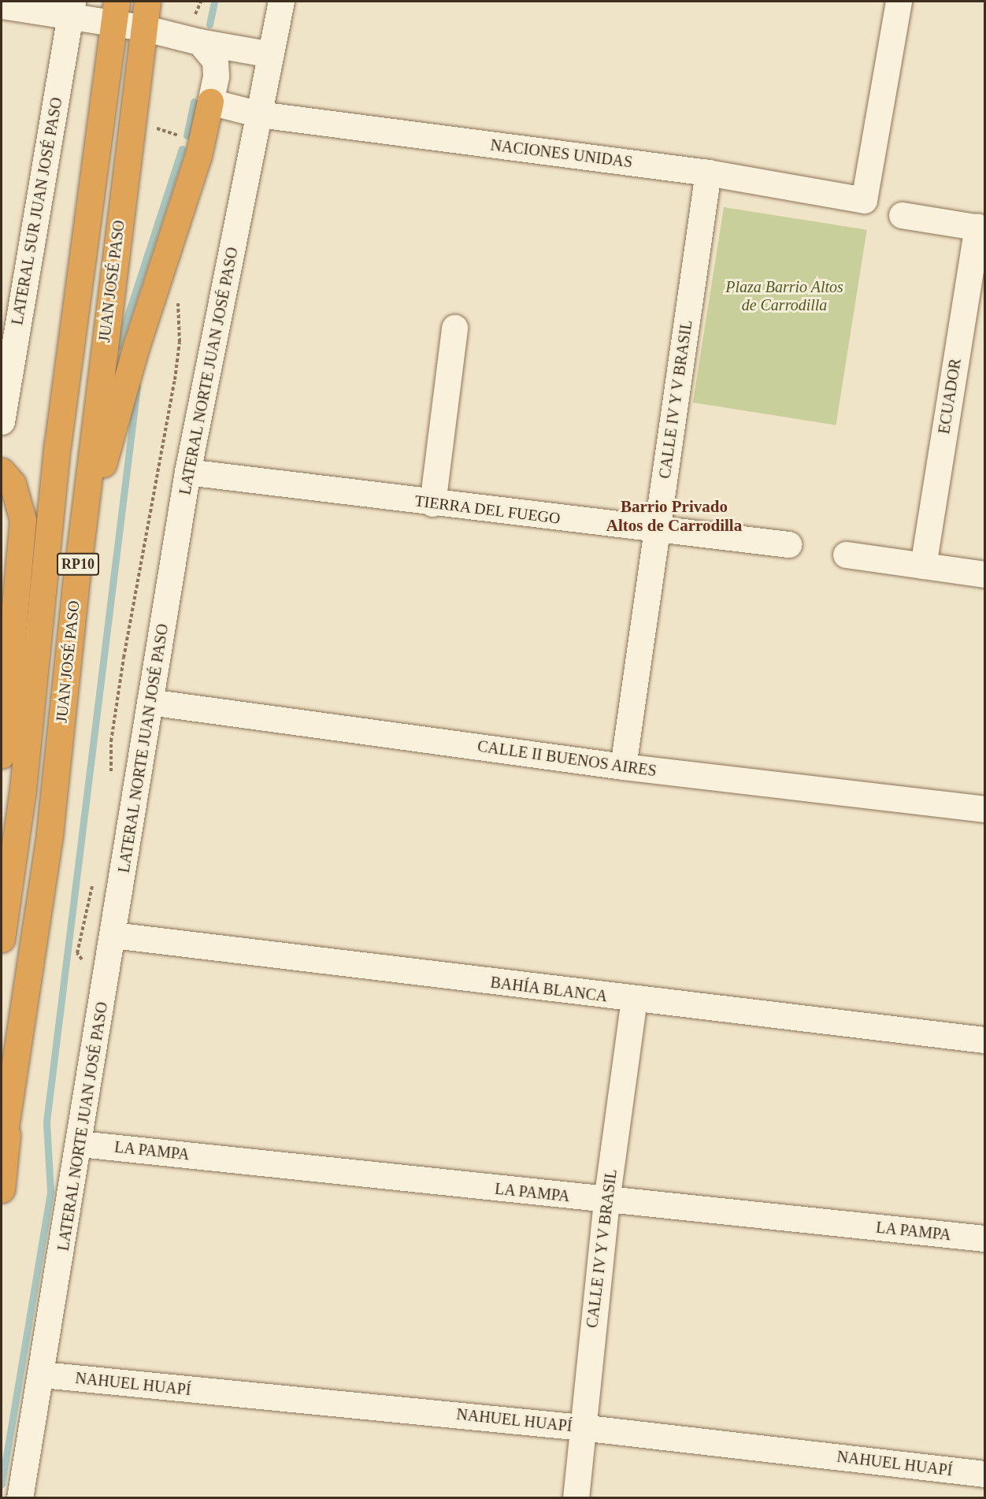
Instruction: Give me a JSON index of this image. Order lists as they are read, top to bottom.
{
  "streets": {
    "highway": ["JUAN JOSÉ PASO", "RP10"],
    "street": [
      "NACIONES UNIDAS",
      "LATERAL SUR JUAN JOSÉ PASO",
      "LATERAL NORTE JUAN JOSÉ PASO",
      "ECUADOR",
      "CALLE IV Y V BRASIL",
      "TIERRA DEL FUEGO",
      "CALLE II BUENOS AIRES",
      "BAHÍA BLANCA",
      "LA PAMPA",
      "NAHUEL HUAPÍ"
    ]
  },
  "crossings": [
    ["NACIONES UNIDAS", "LATERAL NORTE JUAN JOSÉ PASO"],
    ["NACIONES UNIDAS", "CALLE IV Y V BRASIL"],
    ["LATERAL NORTE JUAN JOSÉ PASO", "TIERRA DEL FUEGO"],
    ["LATERAL NORTE JUAN JOSÉ PASO", "CALLE II BUENOS AIRES"],
    ["LATERAL NORTE JUAN JOSÉ PASO", "BAHÍA BLANCA"],
    ["LATERAL NORTE JUAN JOSÉ PASO", "LA PAMPA"],
    ["LATERAL NORTE JUAN JOSÉ PASO", "NAHUEL HUAPÍ"],
    ["CALLE IV Y V BRASIL", "TIERRA DEL FUEGO"],
    ["CALLE IV Y V BRASIL", "CALLE II BUENOS AIRES"],
    ["CALLE IV Y V BRASIL", "BAHÍA BLANCA"],
    ["CALLE IV Y V BRASIL", "LA PAMPA"],
    ["CALLE IV Y V BRASIL", "NAHUEL HUAPÍ"]
  ],
  "districts": ["Barrio Privado Altos de Carrodilla"],
  "parks": ["Plaza Barrio Altos de Carrodilla"]
}
